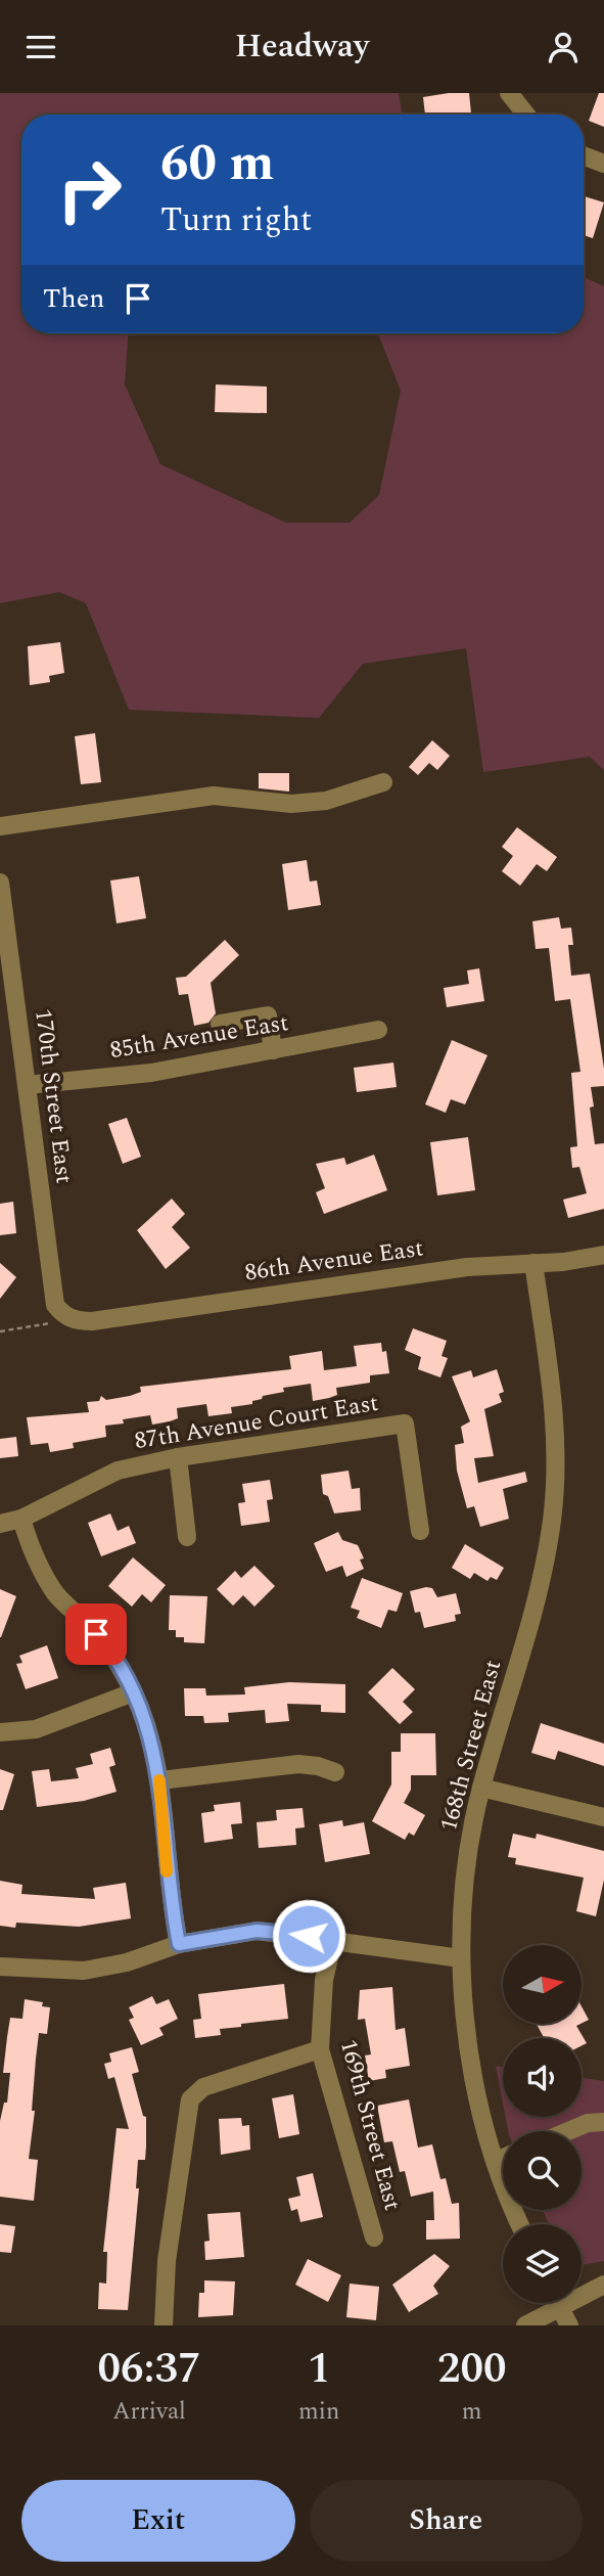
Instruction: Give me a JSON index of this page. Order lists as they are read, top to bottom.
{
  "streets": {
    "street": [
      "85th Avenue East",
      "170th Street East",
      "86th Avenue East",
      "87th Avenue Court East",
      "168th Street East",
      "169th Street East"
    ]
  },
  "crossings": [
    ["85th Avenue East", "170th Street East"],
    ["170th Street East", "86th Avenue East"],
    ["86th Avenue East", "168th Street East"]
  ],
  "north": "right",
  "page": {
    "header": "Headway",
    "turn": ["60 m", "Turn right"],
    "then": "Then",
    "eta": [
      "06:37",
      "Arrival",
      "1",
      "min",
      "200",
      "m"
    ],
    "buttons": ["Exit", "Share"]
  }
}
